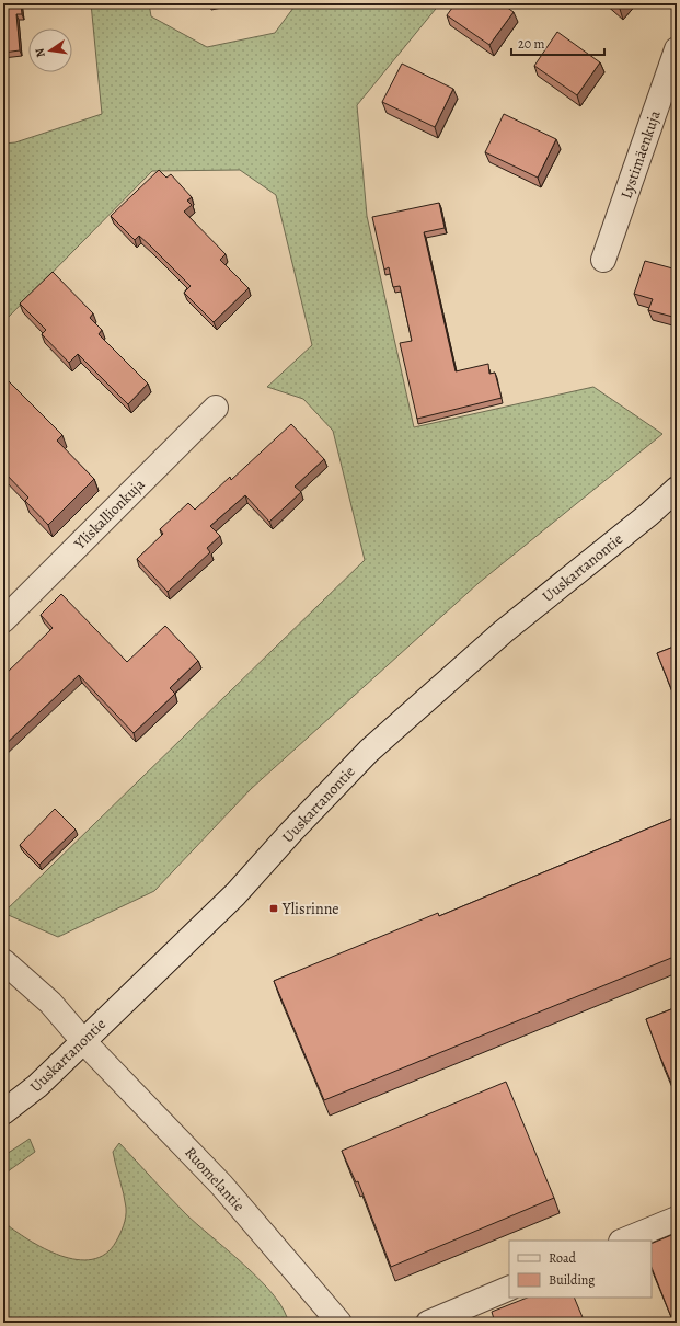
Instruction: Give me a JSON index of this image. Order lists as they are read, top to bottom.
{
  "streets": {
    "street": [
      "Lystimäenkuja",
      "Yliskallionkuja",
      "Uuskartanontie",
      "Ruomelantie"
    ]
  },
  "crossings": [
    ["Uuskartanontie", "Ruomelantie"]
  ],
  "places": {
    "transit": ["Ylisrinne"]
  },
  "legend": ["Road", "Building"],
  "scale_bar": "20 m",
  "north": "left"
}
